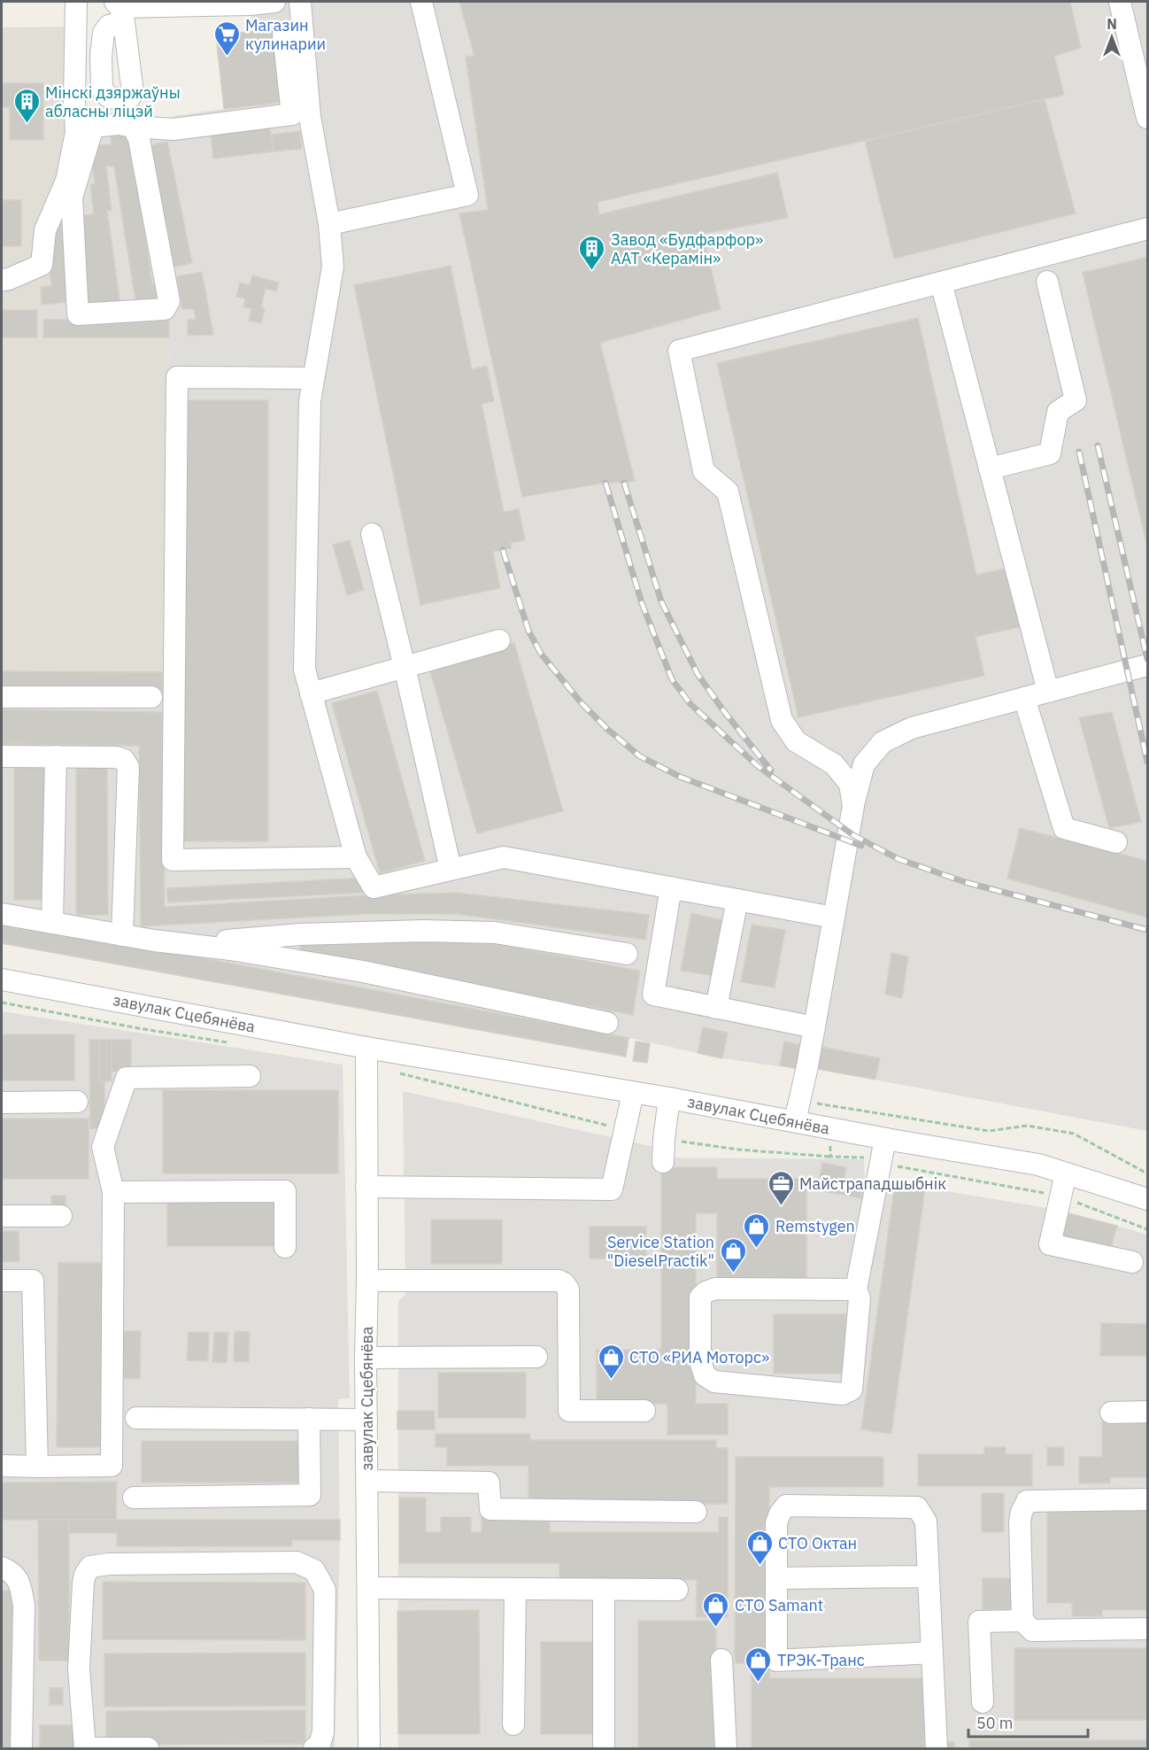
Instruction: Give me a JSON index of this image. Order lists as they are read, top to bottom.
{
  "streets": {
    "street": ["завулак Сцебянёва"]
  },
  "places": {
    "supermarket": ["Магазин кулинарии"],
    "building": ["Мінскі дзяржаўны абласны ліцэй", "Завод «Будфарфор» ААТ «Керамін»"],
    "office": ["Майстрападшыбнік"],
    "shop": [
      "Remstygen",
      "Service Station \"DieselPractik\"",
      "СТО «РИА Моторс»",
      "СТО Октан",
      "СТО Samant",
      "ТРЭК-Транс"
    ]
  },
  "scale_bar": "50 m",
  "north": "top"
}
